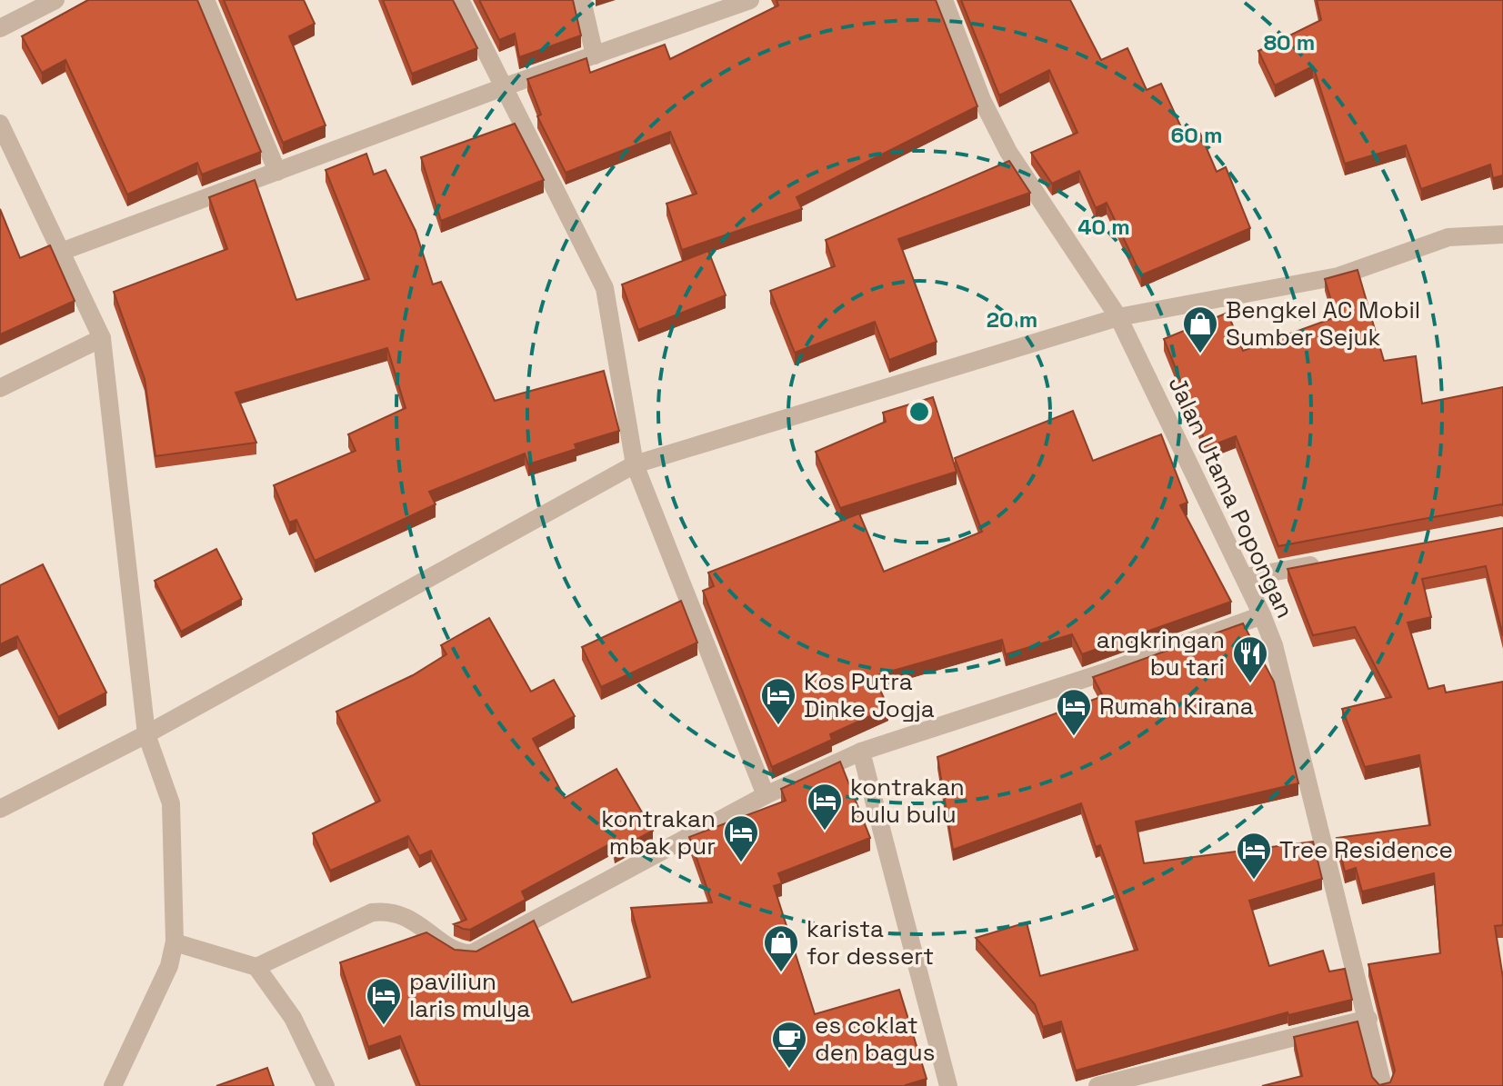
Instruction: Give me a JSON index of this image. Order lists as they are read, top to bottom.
{
  "streets": {
    "street": ["Jalan Utama Popongan"]
  },
  "places": {
    "shop": ["Bengkel AC Mobil Sumber Sejuk", "karista for dessert"],
    "restaurant": ["angkringan bu tari"],
    "hotel": [
      "Kos Putra Dinke Jogja",
      "Rumah Kirana",
      "kontrakan bulu bulu",
      "kontrakan mbak pur",
      "Tree Residence",
      "paviliun laris mulya"
    ],
    "cafe": ["es coklat den bagus"]
  },
  "rings": [
    "80 m",
    "60 m",
    "40 m",
    "20 m"
  ]
}
